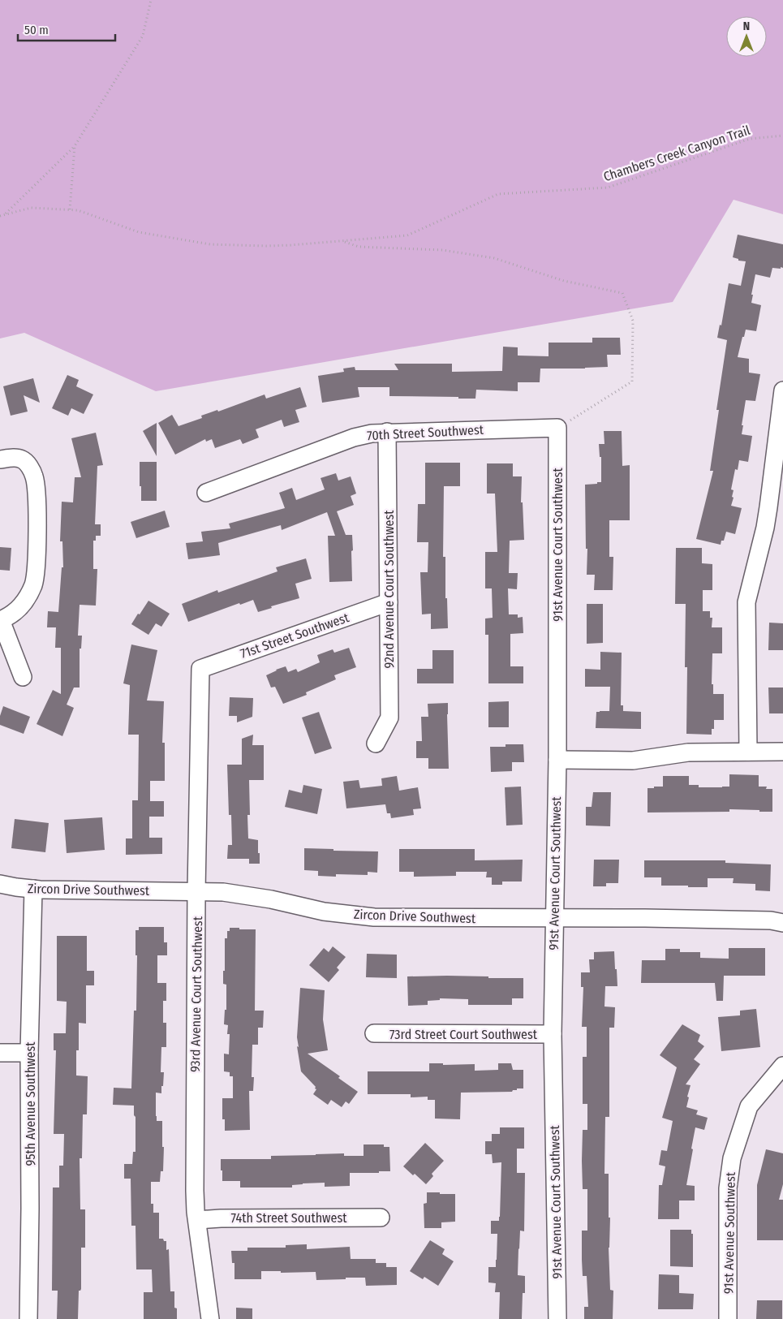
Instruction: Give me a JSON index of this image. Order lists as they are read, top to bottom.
{
  "streets": {
    "street": [
      "70th Street Southwest",
      "91st Avenue Court Southwest",
      "92nd Avenue Court Southwest",
      "71st Street Southwest",
      "Zircon Drive Southwest",
      "93rd Avenue Court Southwest",
      "73rd Street Court Southwest",
      "95th Avenue Southwest",
      "74th Street Southwest",
      "91st Avenue Southwest"
    ],
    "path": ["Chambers Creek Canyon Trail"]
  },
  "crossings": [
    ["Chambers Creek Canyon Trail", "70th Street Southwest"],
    ["Chambers Creek Canyon Trail", "91st Avenue Court Southwest"],
    ["70th Street Southwest", "91st Avenue Court Southwest"],
    ["70th Street Southwest", "92nd Avenue Court Southwest"],
    ["91st Avenue Court Southwest", "Zircon Drive Southwest"],
    ["91st Avenue Court Southwest", "73rd Street Court Southwest"],
    ["92nd Avenue Court Southwest", "71st Street Southwest"],
    ["71st Street Southwest", "93rd Avenue Court Southwest"],
    ["Zircon Drive Southwest", "93rd Avenue Court Southwest"],
    ["Zircon Drive Southwest", "95th Avenue Southwest"],
    ["93rd Avenue Court Southwest", "74th Street Southwest"]
  ],
  "scale_bar": "50 m",
  "north": "top"
}
